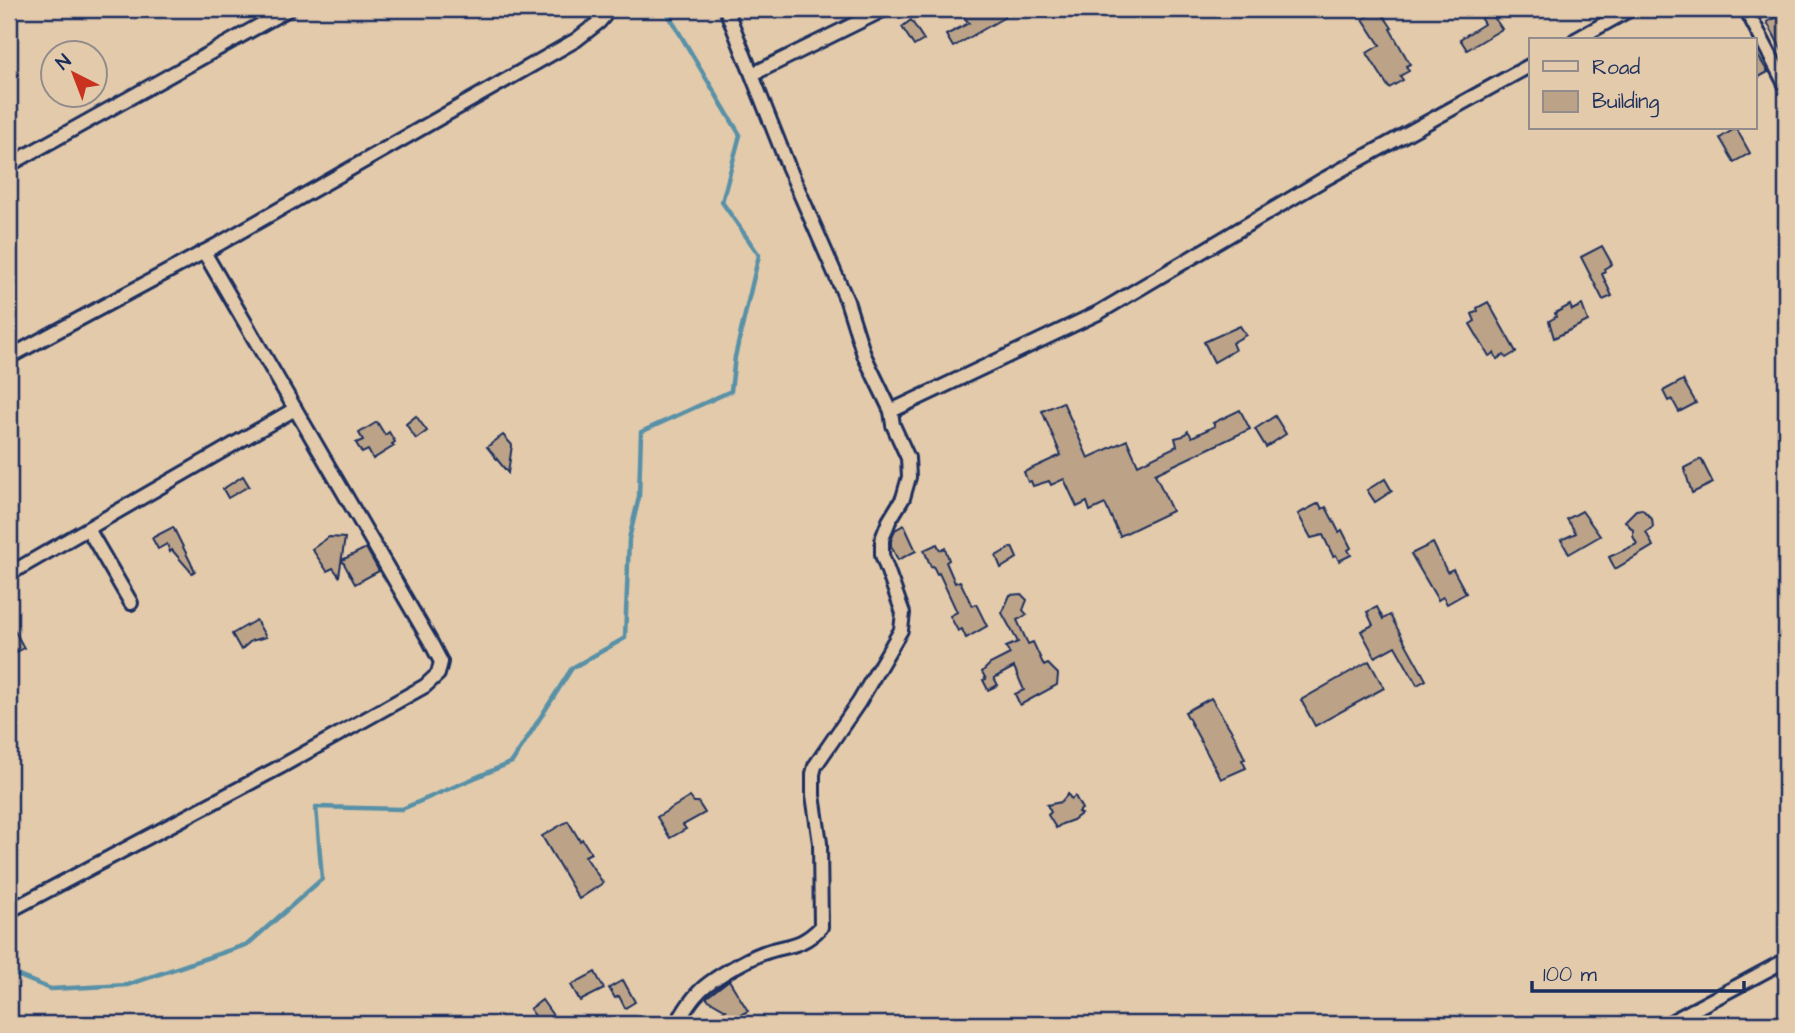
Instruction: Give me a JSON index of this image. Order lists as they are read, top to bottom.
{
  "legend": ["Road", "Building"],
  "scale_bar": "100 m",
  "north": "top left"
}
